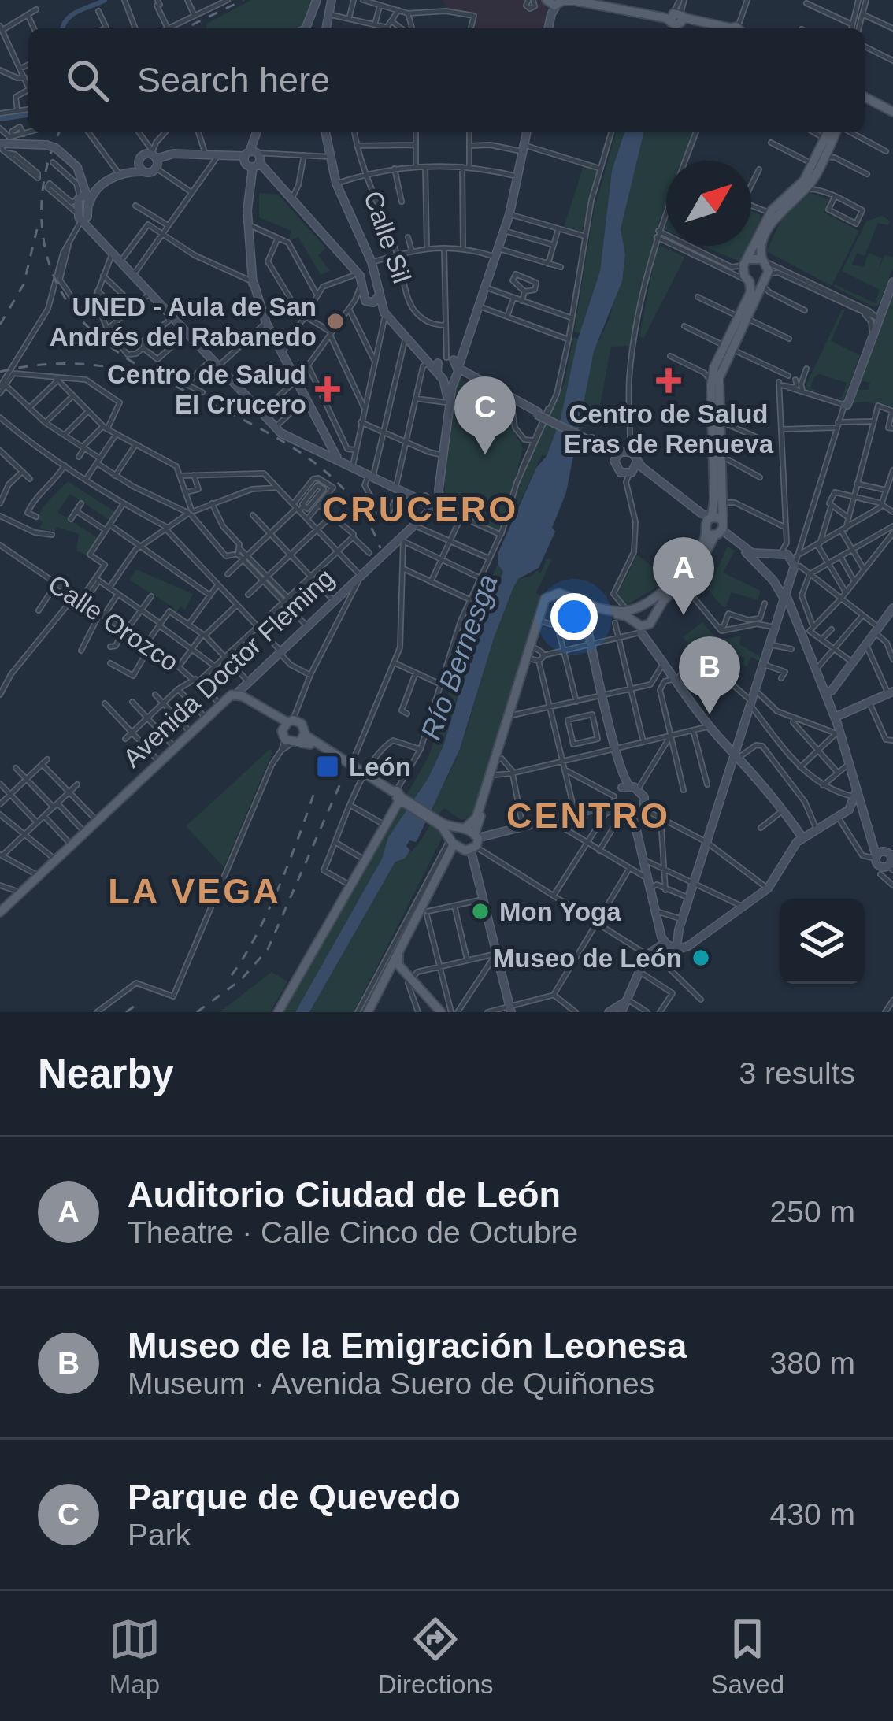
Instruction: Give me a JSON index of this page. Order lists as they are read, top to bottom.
{
  "streets": {
    "main road": ["Avenida Doctor Fleming"],
    "street": ["Calle Sil", "Calle Orozco"]
  },
  "crossings": [
    ["Calle Orozco", "Avenida Doctor Fleming"]
  ],
  "districts": ["CRUCERO", "CENTRO", "LA VEGA"],
  "water": ["Río Bernesga"],
  "places": {
    "other": ["UNED - Aula de San Andrés del Rabanedo", "Mon Yoga", "Museo de León"],
    "health": ["Centro de Salud Eras de Renueva", "Centro de Salud El Crucero"],
    "transit": ["León"]
  },
  "north": "top right",
  "page": {
    "search": "Search here",
    "pins": ["C", "A", "B"],
    "heading": ["Nearby", "3 results"],
    "list": [
      {
        "mark": "A",
        "name": "Auditorio Ciudad de León",
        "note": "Theatre · Calle Cinco de Octubre",
        "value": "250 m"
      },
      {
        "mark": "B",
        "name": "Museo de la Emigración Leonesa",
        "note": "Museum · Avenida Suero de Quiñones",
        "value": "380 m"
      },
      {
        "mark": "C",
        "name": "Parque de Quevedo",
        "note": "Park",
        "value": "430 m"
      }
    ],
    "nav": ["Map", "Directions", "Saved"]
  }
}
